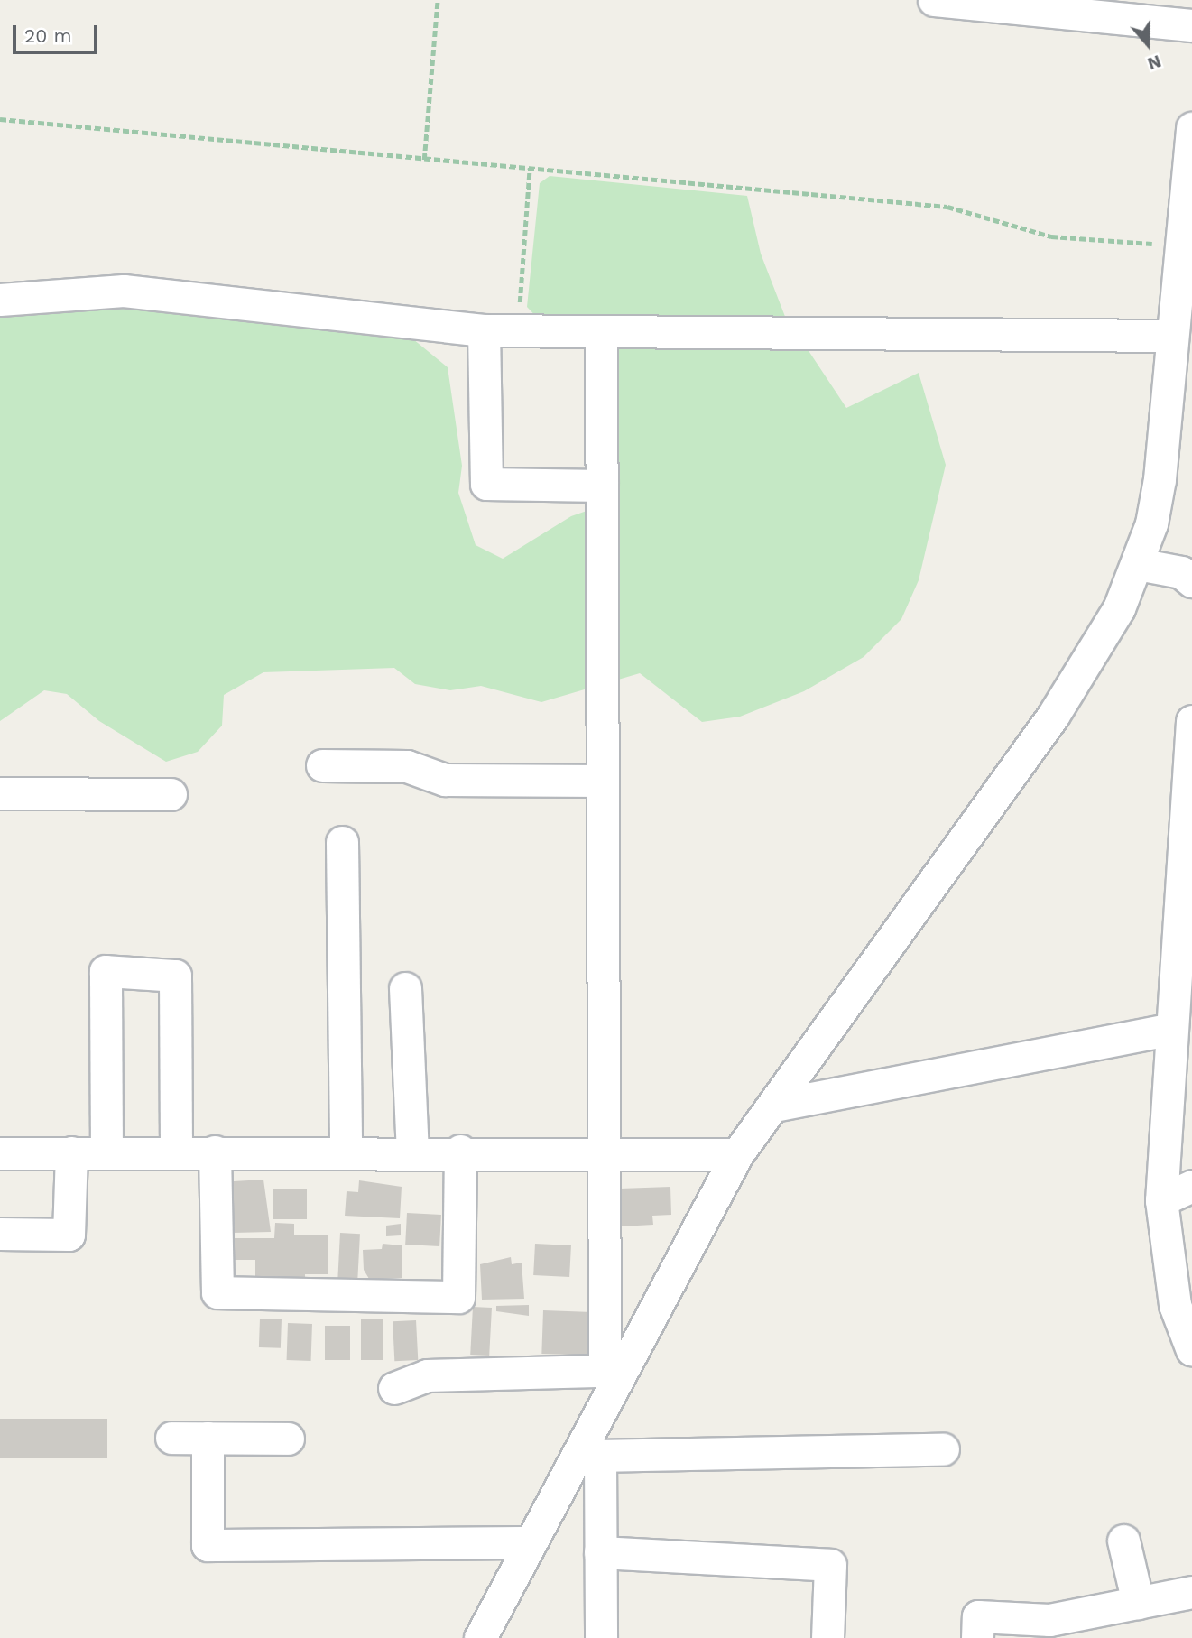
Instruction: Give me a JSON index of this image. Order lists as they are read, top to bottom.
{
  "scale_bar": "20 m",
  "north": "bottom"
}
